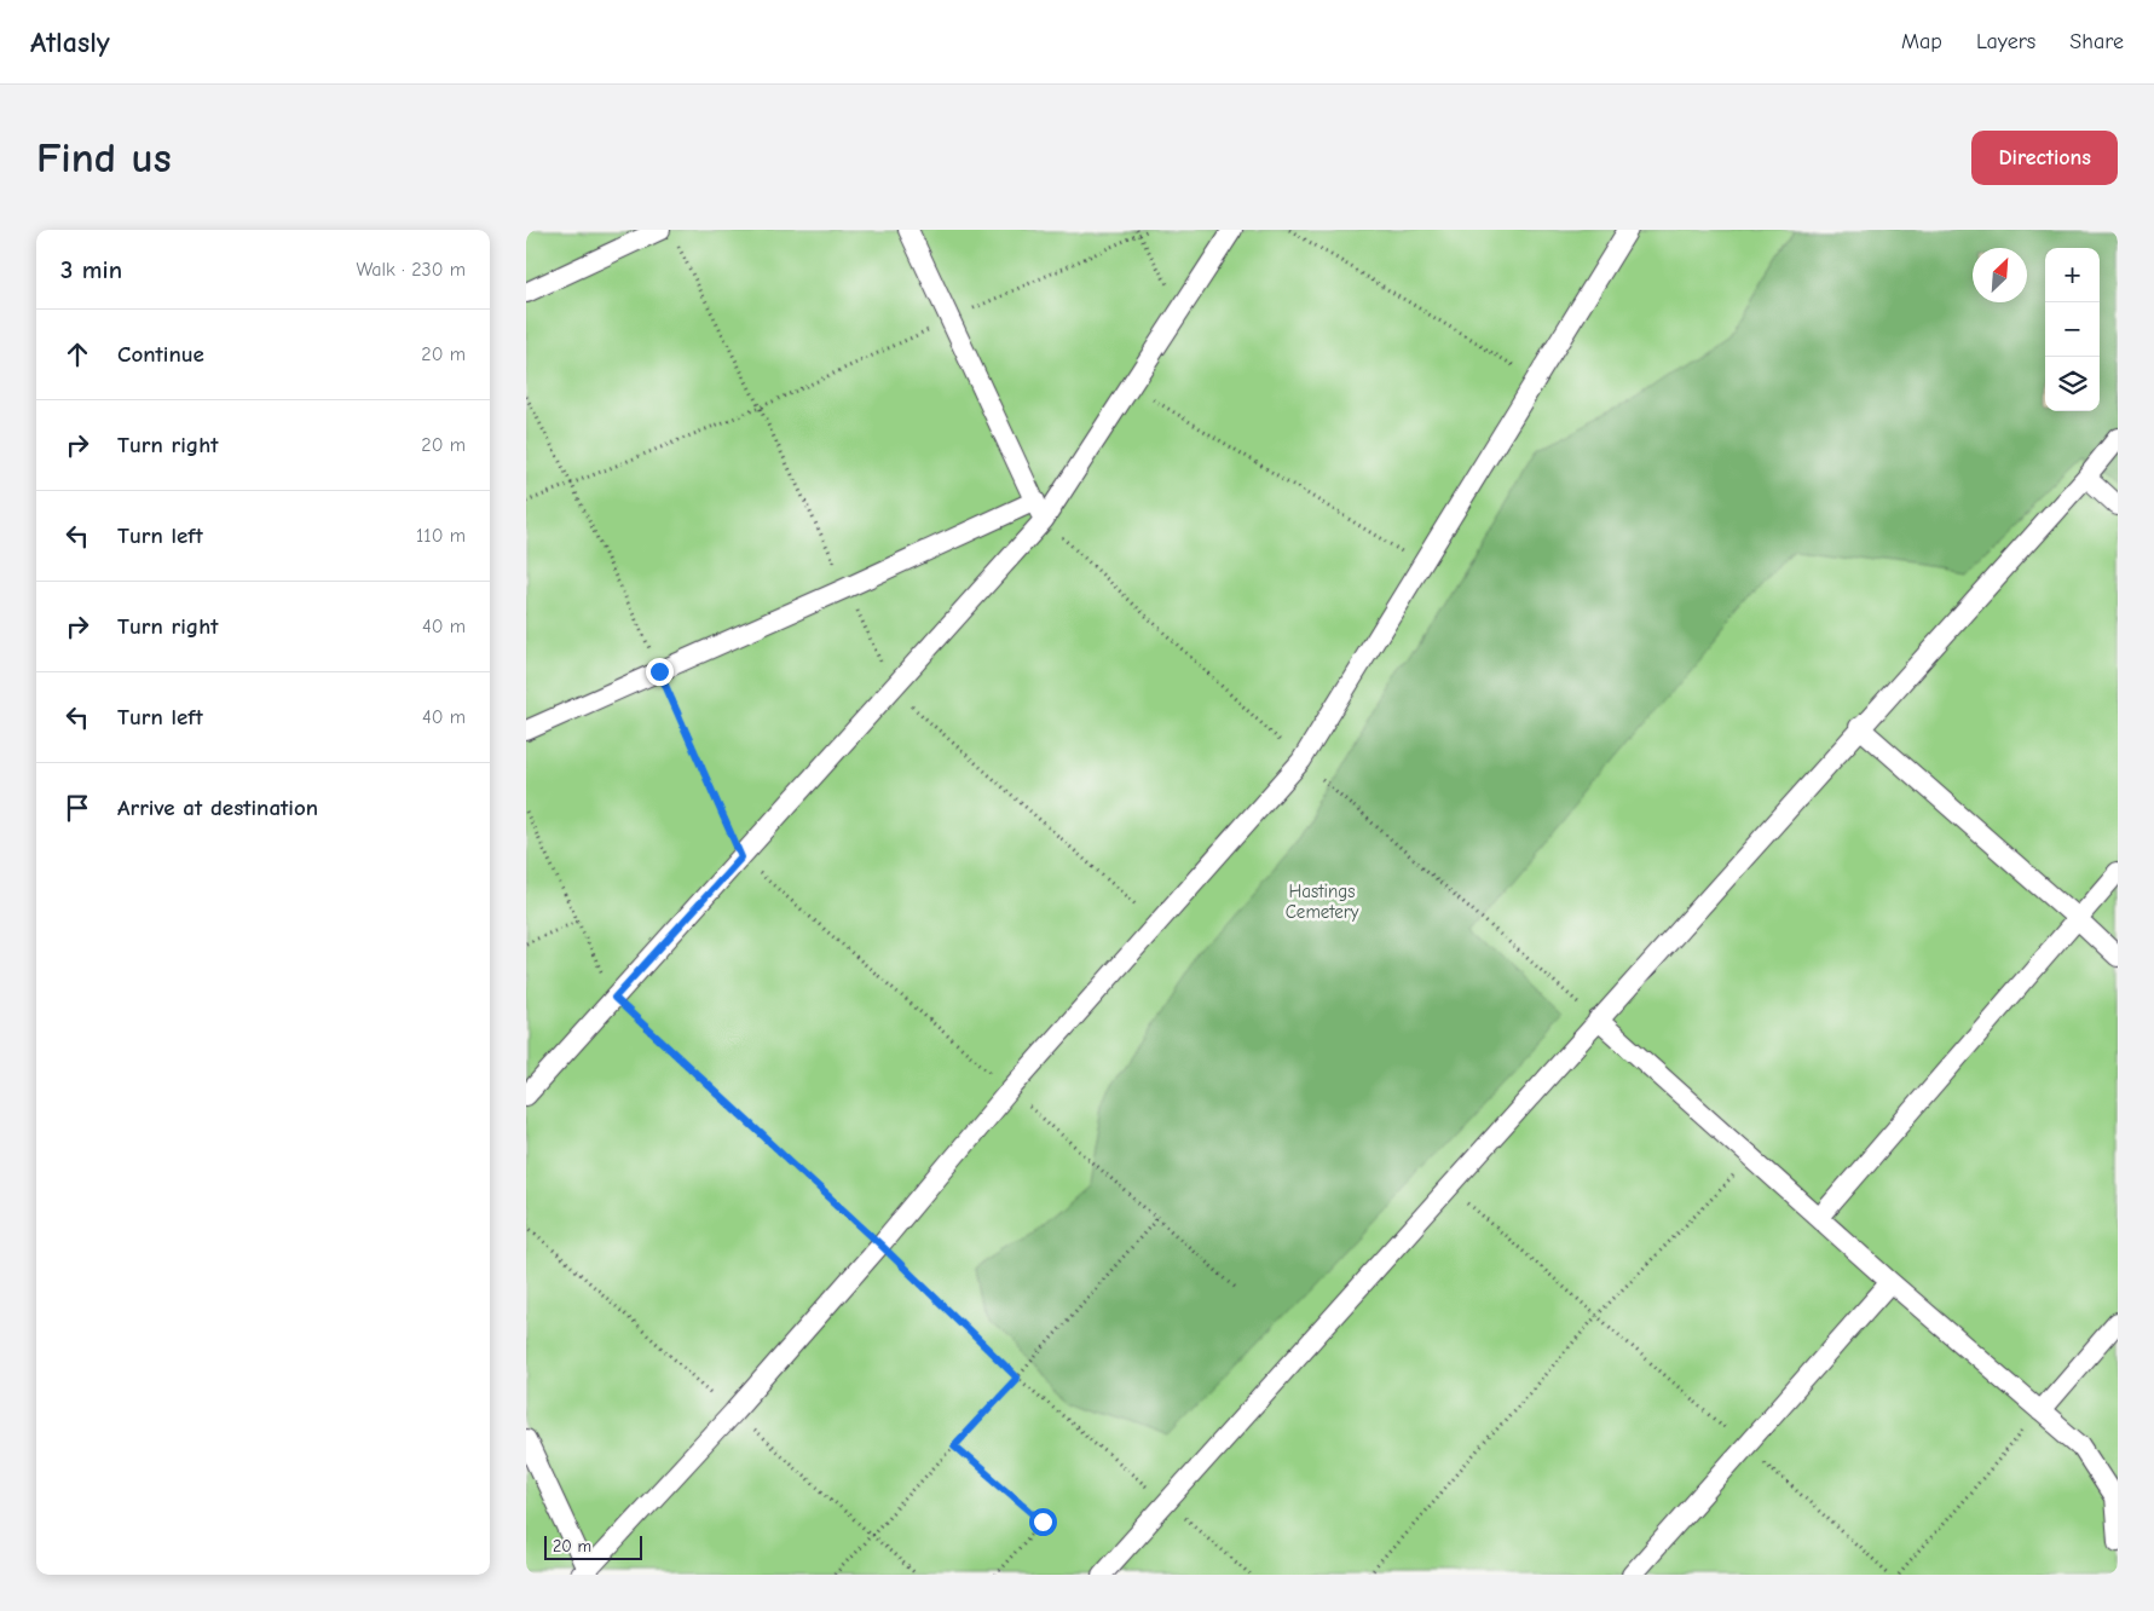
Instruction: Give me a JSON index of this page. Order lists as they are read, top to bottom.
{
  "parks": ["Hastings Cemetery"],
  "scale_bar": "20 m",
  "north": "top right",
  "page": {
    "header": "Atlasly",
    "nav": ["Map", "Layers", "Share"],
    "buttons": "Directions",
    "title": "Find us",
    "heading": ["3 min", "Walk · 230 m"],
    "map_buttons": ["+", "−"],
    "list": [
      ["Continue", "20 m"],
      ["Turn right", "20 m"],
      ["Turn left", "110 m"],
      ["Turn right", "40 m"],
      ["Turn left", "40 m"],
      "Arrive at destination"
    ],
    "scale": "20 m"
  }
}
